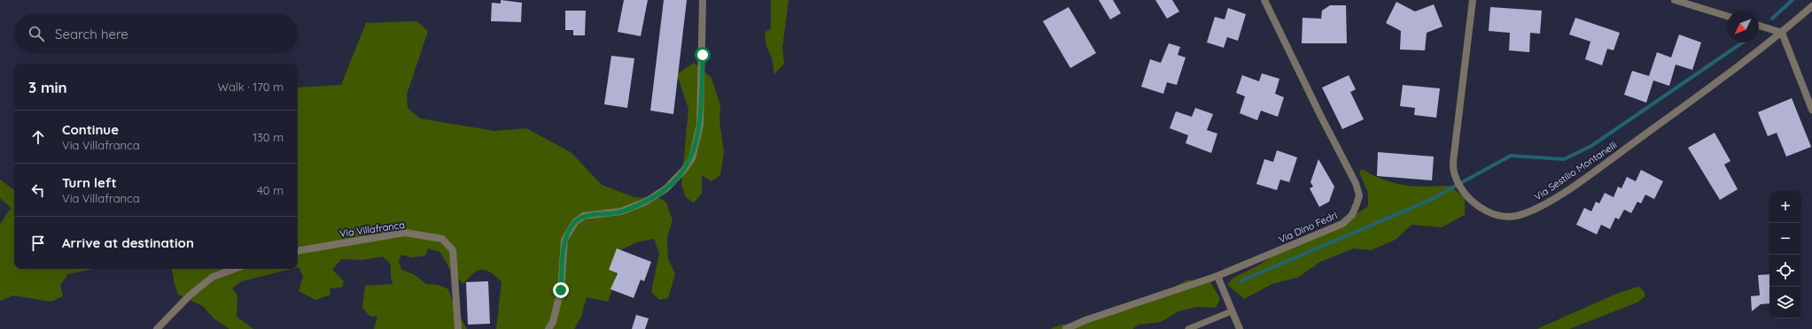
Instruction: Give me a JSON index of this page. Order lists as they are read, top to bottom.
{
  "streets": {
    "street": ["Via Sestilio Montanelli", "Via Dino Fedri", "Via Villafranca"]
  },
  "north": "bottom left",
  "page": {
    "search": "Search here",
    "heading": ["3 min", "Walk · 170 m"],
    "list": [
      ["Continue", "Via Villafranca", "130 m"],
      ["Turn left", "Via Villafranca", "40 m"],
      "Arrive at destination"
    ],
    "map_buttons": ["+", "−"]
  }
}
